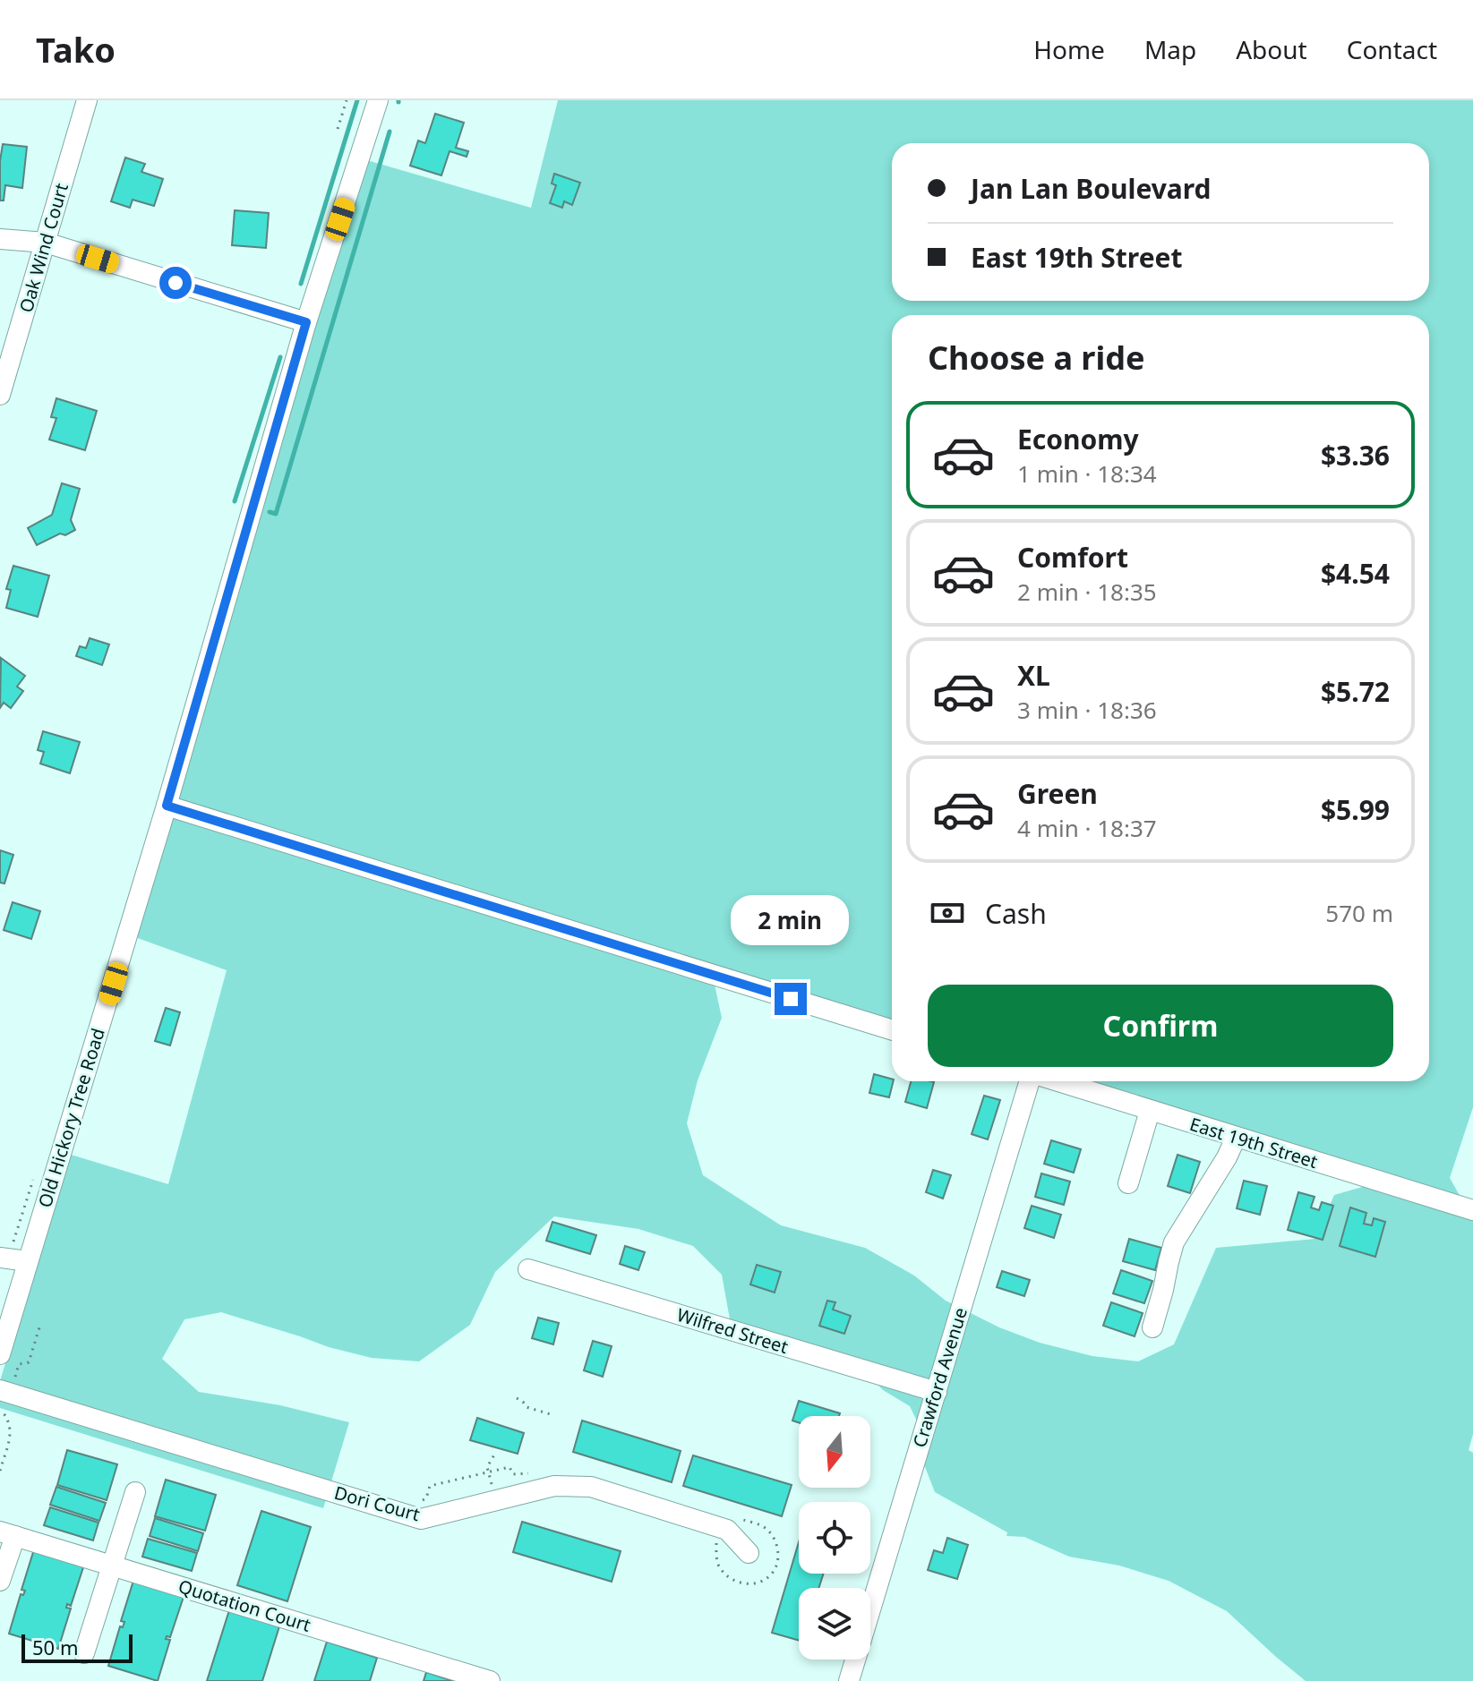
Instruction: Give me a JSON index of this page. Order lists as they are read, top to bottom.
{
  "streets": {
    "street": [
      "Oak Wind Court",
      "Old Hickory Tree Road",
      "East 19th Street",
      "Wilfred Street",
      "Crawford Avenue",
      "Dori Court",
      "Quotation Court"
    ]
  },
  "crossings": [
    ["Wilfred Street", "Crawford Avenue"]
  ],
  "scale_bar": "50 m",
  "north": "bottom",
  "page": {
    "header": "Tako",
    "nav": [
      "Home",
      "Map",
      "About",
      "Contact"
    ],
    "banner": ["Jan Lan Boulevard", "East 19th Street"],
    "heading": "Choose a ride",
    "list": [
      {
        "name": "Economy",
        "note": "1 min · 18:34",
        "value": "$3.36"
      },
      {
        "name": "Comfort",
        "note": "2 min · 18:35",
        "value": "$4.54"
      },
      {
        "name": "XL",
        "note": "3 min · 18:36",
        "value": "$5.72"
      },
      {
        "name": "Green",
        "note": "4 min · 18:37",
        "value": "$5.99"
      }
    ],
    "pay": ["Cash", "570 m"],
    "bubble": "2 min",
    "buttons": "Confirm",
    "scale": "50 m"
  }
}
